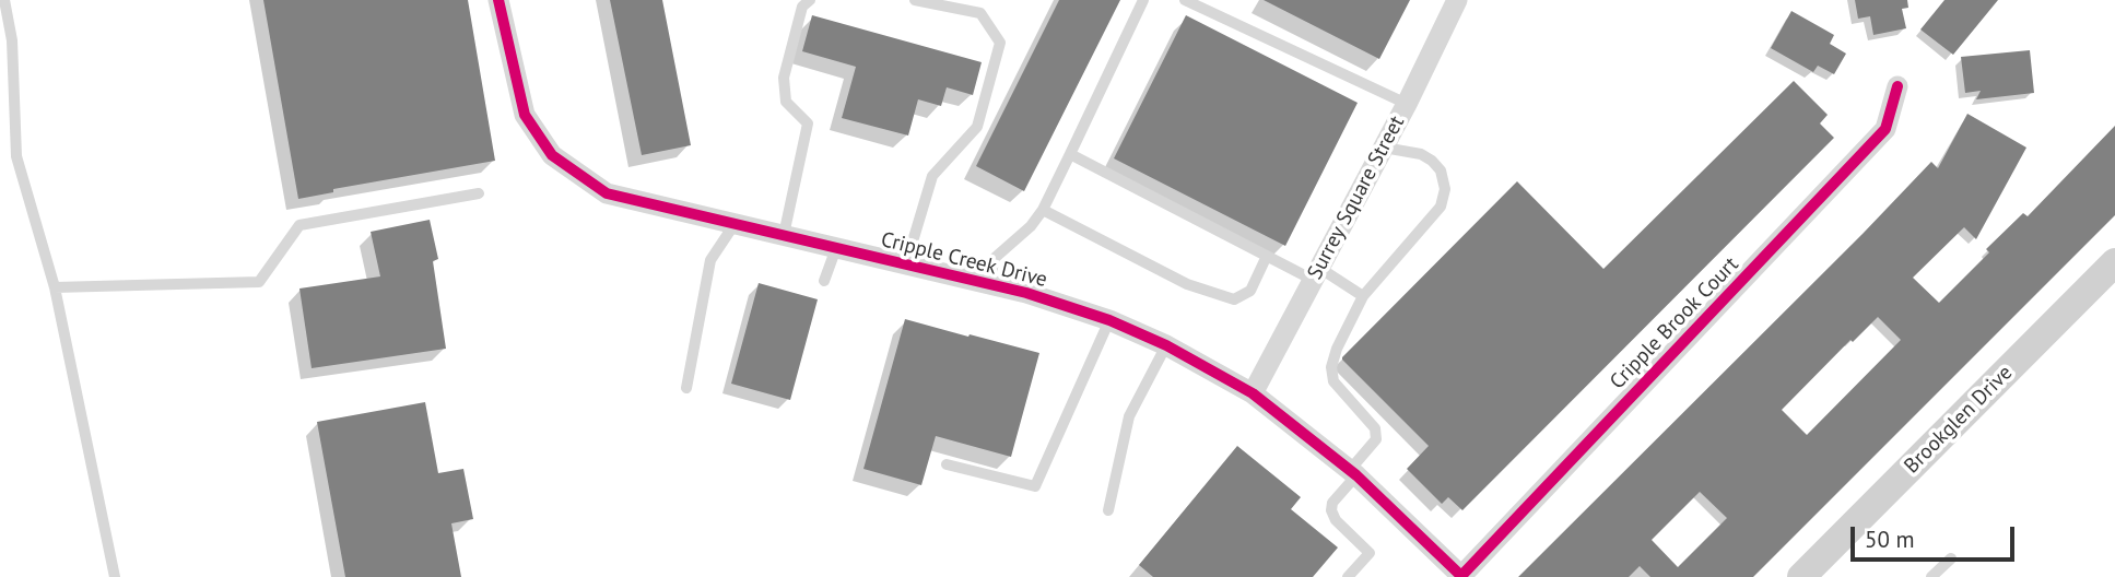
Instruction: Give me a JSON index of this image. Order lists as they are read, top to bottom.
{
  "streets": {
    "street": [
      "Surrey Square Street",
      "Cripple Creek Drive",
      "Cripple Brook Court",
      "Brookglen Drive"
    ]
  },
  "crossings": [
    ["Surrey Square Street", "Cripple Creek Drive"],
    ["Cripple Creek Drive", "Cripple Brook Court"]
  ],
  "scale_bar": "50 m"
}
